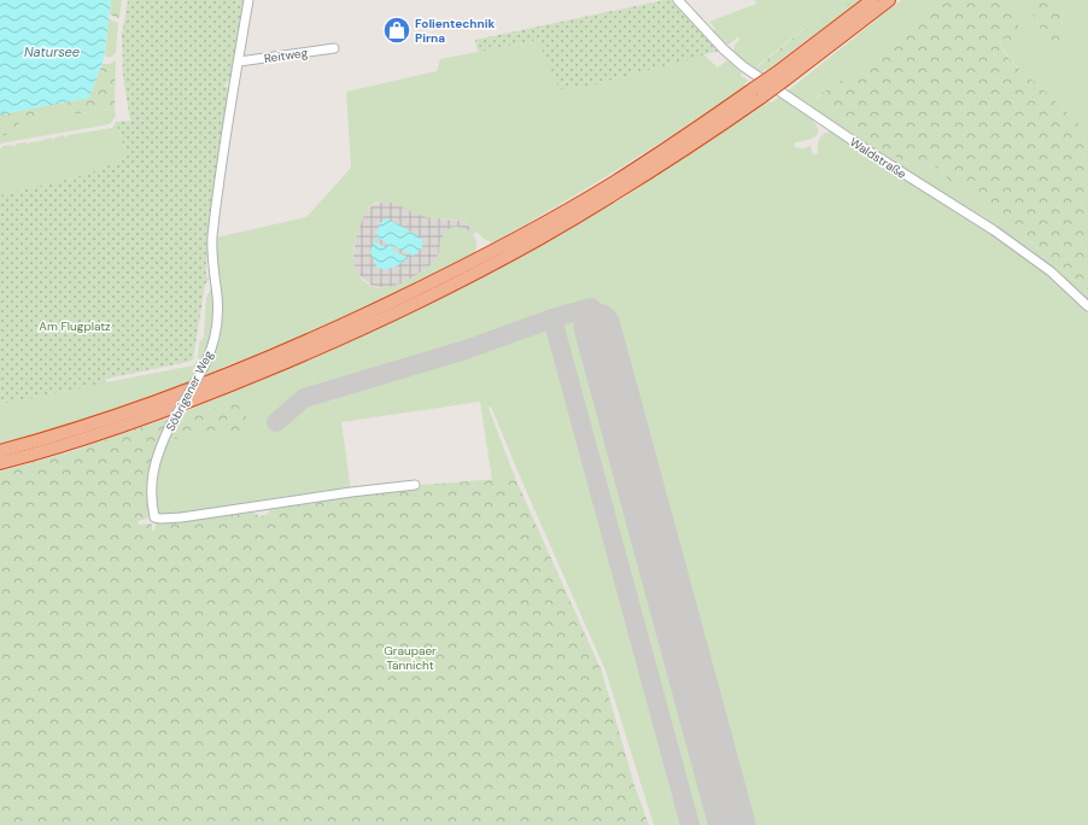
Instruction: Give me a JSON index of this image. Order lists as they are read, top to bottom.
{
  "streets": {
    "street": ["Reitweg", "Waldstraße", "Söbrigener Weg"]
  },
  "crossings": [
    ["Reitweg", "Söbrigener Weg"]
  ],
  "water": ["Natursee"],
  "parks": ["Am Flugplatz", "Graupaer Tännicht"],
  "places": {
    "shop": ["Folientechnik Pirna"]
  }
}
